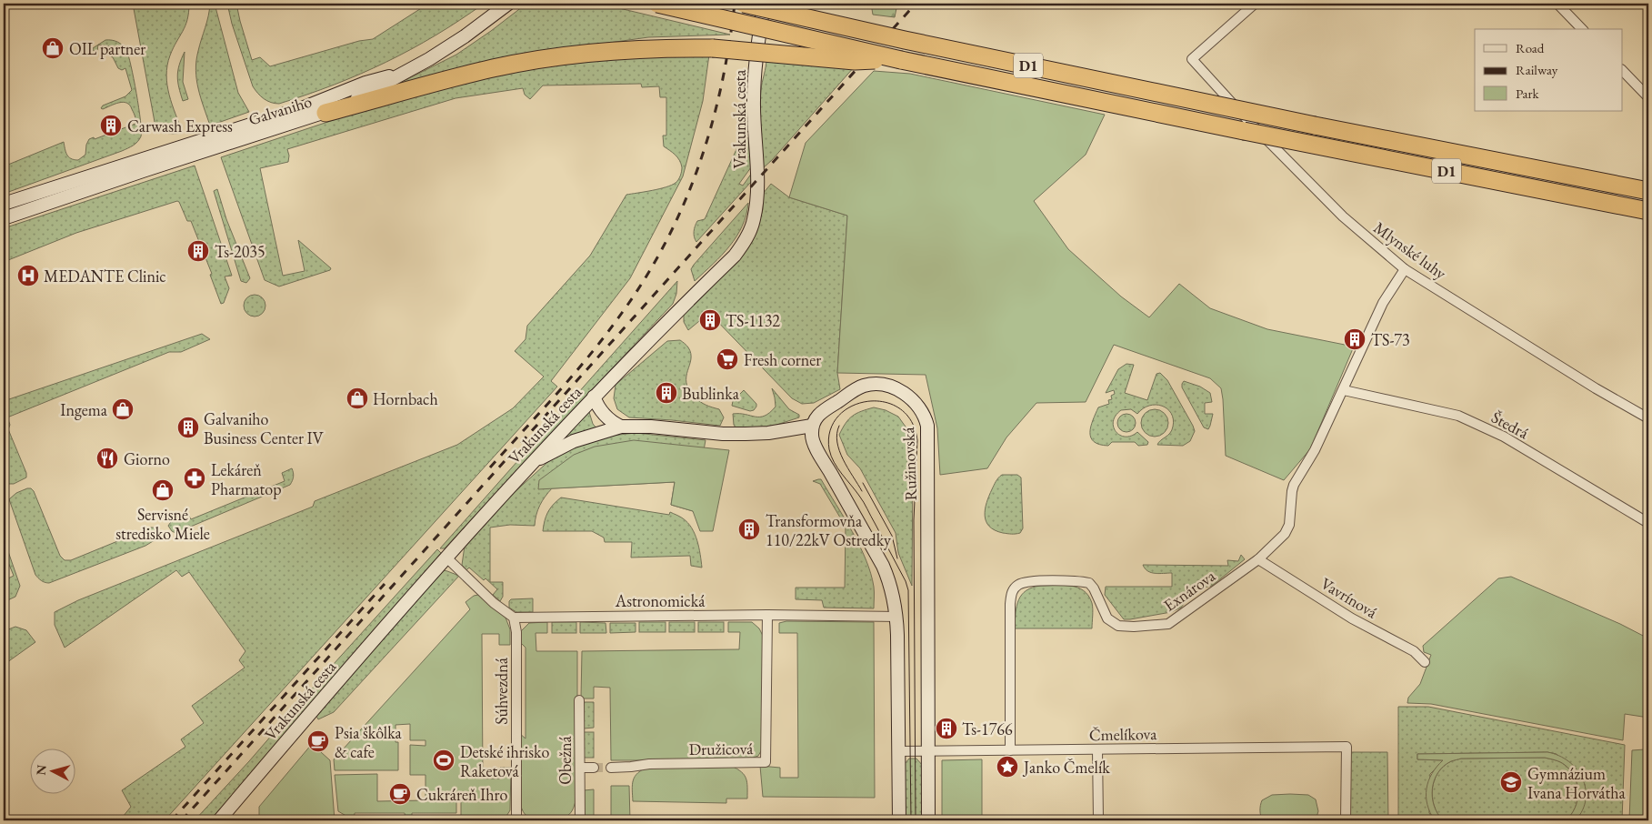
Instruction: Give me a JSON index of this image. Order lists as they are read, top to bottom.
{
  "streets": {
    "highway": ["D1"],
    "main road": ["Galvaniho", "Vrakunská cesta", "Ružinovská"],
    "street": [
      "Mlynské luhy",
      "Štedrá",
      "Exnárova",
      "Vavrínová",
      "Astronomická",
      "Súhvezdná",
      "Čmelíkova",
      "Družicová",
      "Obežná"
    ]
  },
  "crossings": [
    ["Mlynské luhy", "Exnárova"],
    ["Štedrá", "Exnárova"],
    ["Ružinovská", "Čmelíkova"],
    ["Exnárova", "Vavrínová"],
    ["Exnárova", "Čmelíkova"],
    ["Astronomická", "Súhvezdná"],
    ["Astronomická", "Družicová"]
  ],
  "places": {
    "shop": [
      "OIL partner",
      "Hornbach",
      "Ingema",
      "Servisné stredisko Miele"
    ],
    "building": [
      "Carwash Express",
      "Ts-2035",
      "TS-1132",
      "TS-73",
      "Bublinka",
      "Galvaniho Business Center IV",
      "Transformovňa 110/22kV Ostredky",
      "Ts-1766"
    ],
    "hospital": ["MEDANTE Clinic"],
    "supermarket": ["Fresh corner"],
    "restaurant": ["Giorno"],
    "pharmacy": ["Lekáreň Pharmatop"],
    "cafe": ["Psia škôlka & cafe", "Cukráreň Ihro"],
    "sports": ["Detské ihrisko Raketová"],
    "place": ["Janko Čmelík"],
    "school or university": ["Gymnázium Ivana Horvátha"]
  },
  "legend": ["Road", "Railway", "Park"],
  "north": "left"
}
